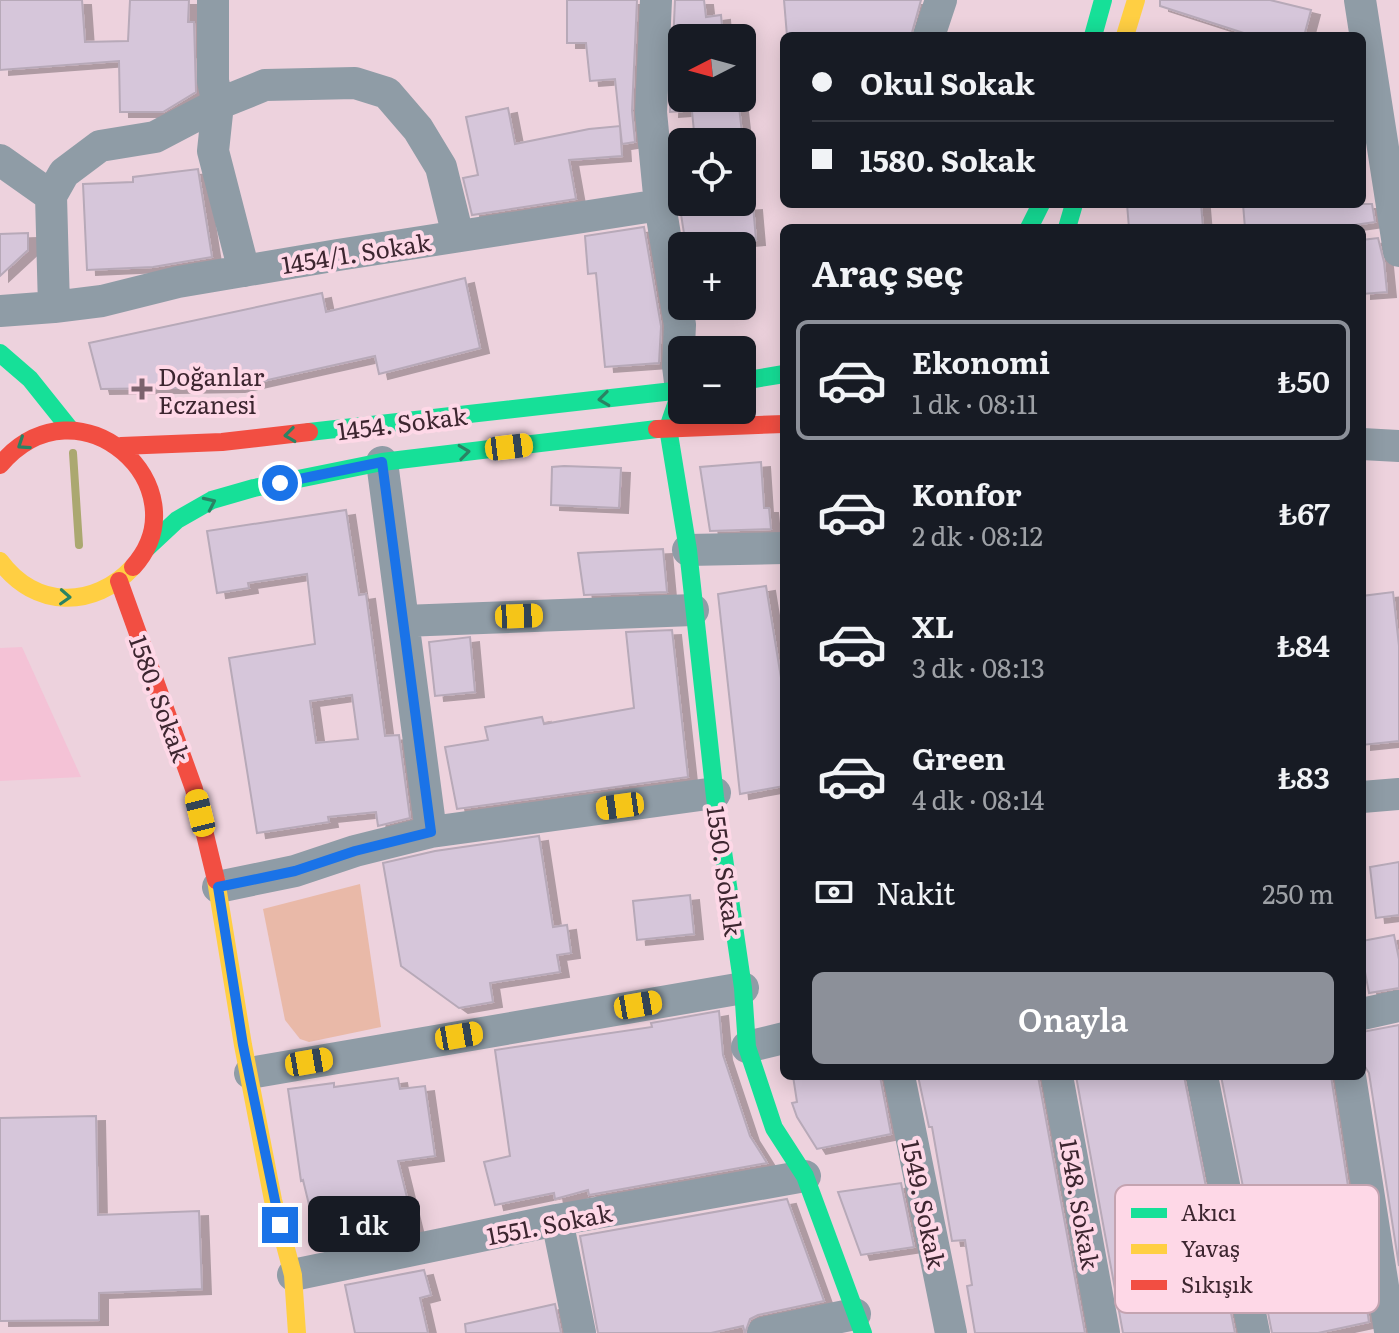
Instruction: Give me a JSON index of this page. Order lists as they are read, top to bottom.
{
  "streets": {
    "main road": ["1454. Sokak", "1580. Sokak", "1550. Sokak"],
    "street": [
      "1454/1. Sokak",
      "1549. Sokak",
      "1548. Sokak",
      "1551. Sokak"
    ]
  },
  "crossings": [
    ["1580. Sokak", "1551. Sokak"],
    ["1550. Sokak", "1551. Sokak"]
  ],
  "places": {
    "health": ["Doğanlar Eczanesi"]
  },
  "legend": ["Akıcı", "Yavaş", "Sıkışık"],
  "north": "left",
  "page": {
    "map_buttons": ["+", "−"],
    "banner": ["Okul Sokak", "1580. Sokak"],
    "heading": "Araç seç",
    "list": [
      {
        "name": "Ekonomi",
        "note": "1 dk · 08:11",
        "value": "₺50"
      },
      {
        "name": "Konfor",
        "note": "2 dk · 08:12",
        "value": "₺67"
      },
      {
        "name": "XL",
        "note": "3 dk · 08:13",
        "value": "₺84"
      },
      {
        "name": "Green",
        "note": "4 dk · 08:14",
        "value": "₺83"
      }
    ],
    "pay": ["Nakit", "250 m"],
    "buttons": "Onayla",
    "bubble": "1 dk"
  }
}
